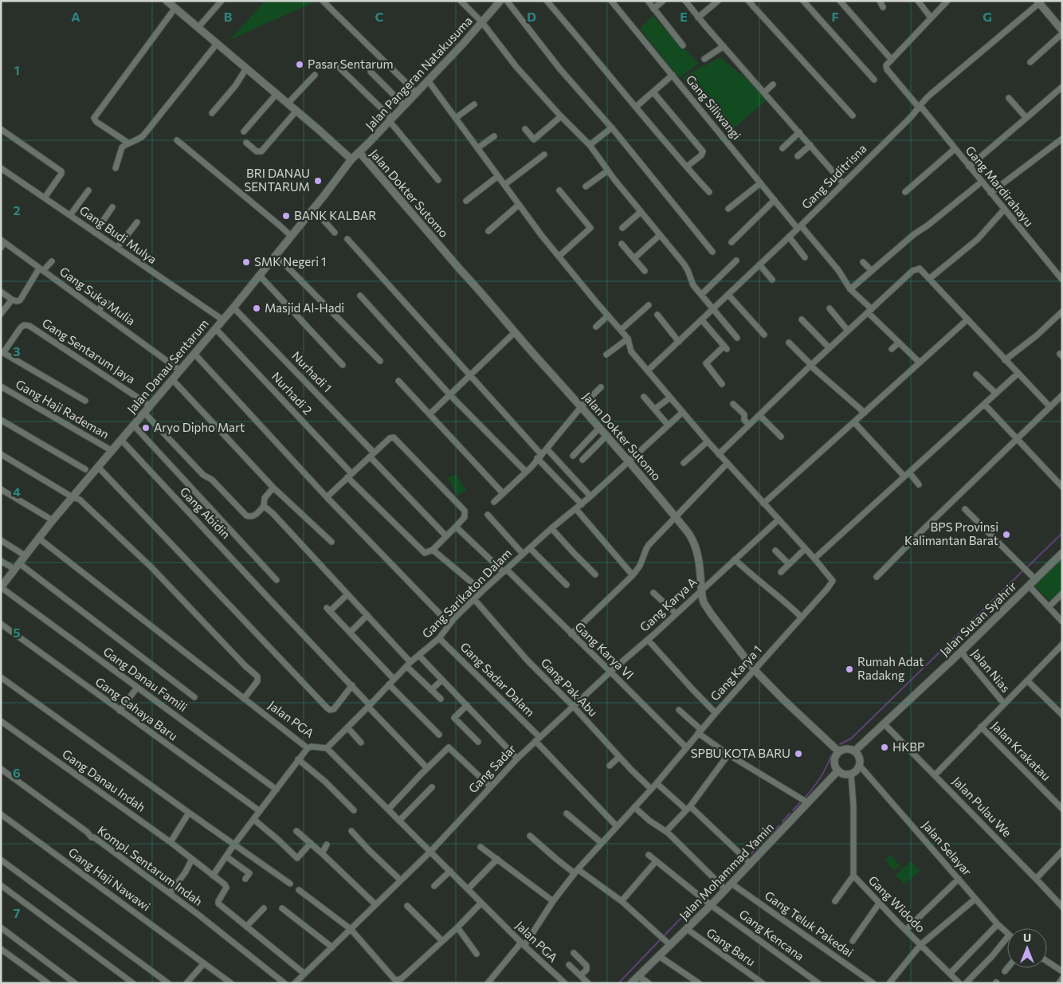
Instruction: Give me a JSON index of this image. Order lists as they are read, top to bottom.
{
  "streets": {
    "street": [
      "Jalan Pangeran Natakusuma",
      "Gang Siliwangi",
      "Gang Suditrisna",
      "Gang Mardirahayu",
      "Jalan Dokter Sutomo",
      "Gang Budi Mulya",
      "Gang Suka Mulia",
      "Gang Sentarum Jaya",
      "Jalan Danau Sentarum",
      "Nurhadi 1",
      "Nurhadi 2",
      "Gang Haji Rademan",
      "Gang Abidin",
      "Gang Sarikaton Dalam",
      "Gang Karya A",
      "Jalan Sutan Syahrir",
      "Gang Karya VI",
      "Jalan Nias",
      "Gang Karya 1",
      "Gang Danau Famili",
      "Gang Sadar Dalam",
      "Gang Pak Abu",
      "Gang Cahaya Baru",
      "Jalan PGA",
      "Jalan Krakatau",
      "Gang Sadar",
      "Gang Danau Indah",
      "Jalan Pulau We",
      "Jalan Selayar",
      "Kompl. Sentarum Indah",
      "Jalan Mohammad Yamin",
      "Gang Haji Nawawi",
      "Gang Widodo",
      "Gang Teluk Pakedai",
      "Gang Kencana",
      "Gang Baru"
    ]
  },
  "crossings": [
    ["Jalan Pangeran Natakusuma", "Jalan Dokter Sutomo"],
    ["Jalan Pangeran Natakusuma", "Jalan Danau Sentarum"],
    ["Jalan Pangeran Natakusuma", "Gang Karya 1"],
    ["Gang Siliwangi", "Gang Suditrisna"],
    ["Gang Suditrisna", "Gang Mardirahayu"],
    ["Gang Suditrisna", "Gang Karya 1"],
    ["Jalan Dokter Sutomo", "Gang Sarikaton Dalam"],
    ["Jalan Dokter Sutomo", "Gang Karya A"],
    ["Jalan Dokter Sutomo", "Jalan Sutan Syahrir"],
    ["Jalan Dokter Sutomo", "Gang Karya 1"],
    ["Jalan Dokter Sutomo", "Jalan Selayar"],
    ["Jalan Dokter Sutomo", "Jalan Mohammad Yamin"],
    ["Jalan Dokter Sutomo", "Gang Widodo"],
    ["Gang Budi Mulya", "Jalan Danau Sentarum"],
    ["Gang Suka Mulia", "Jalan Danau Sentarum"],
    ["Gang Sentarum Jaya", "Jalan Danau Sentarum"],
    ["Jalan Danau Sentarum", "Nurhadi 1"],
    ["Jalan Danau Sentarum", "Nurhadi 2"],
    ["Jalan Danau Sentarum", "Gang Haji Rademan"],
    ["Jalan Danau Sentarum", "Gang Abidin"],
    ["Jalan Danau Sentarum", "Gang Danau Famili"],
    ["Jalan Danau Sentarum", "Jalan PGA"],
    ["Gang Abidin", "Gang Sarikaton Dalam"],
    ["Gang Sarikaton Dalam", "Gang Karya VI"],
    ["Gang Sarikaton Dalam", "Gang Karya 1"],
    ["Gang Sarikaton Dalam", "Gang Sadar Dalam"],
    ["Gang Sarikaton Dalam", "Gang Pak Abu"],
    ["Gang Sarikaton Dalam", "Jalan PGA"],
    ["Gang Karya A", "Gang Karya VI"],
    ["Gang Karya A", "Gang Karya 1"],
    ["Gang Karya A", "Gang Pak Abu"],
    ["Gang Karya A", "Gang Sadar"],
    ["Jalan Sutan Syahrir", "Jalan Nias"],
    ["Jalan Sutan Syahrir", "Jalan Pulau We"],
    ["Jalan Sutan Syahrir", "Jalan Selayar"],
    ["Jalan Sutan Syahrir", "Jalan Mohammad Yamin"],
    ["Jalan Sutan Syahrir", "Gang Widodo"],
    ["Gang Karya VI", "Gang Karya 1"],
    ["Gang Karya 1", "Gang Sadar Dalam"],
    ["Gang Karya 1", "Gang Pak Abu"],
    ["Gang Karya 1", "Jalan PGA"],
    ["Gang Sadar Dalam", "Gang Sadar"],
    ["Gang Pak Abu", "Gang Sadar"],
    ["Jalan PGA", "Gang Sadar"],
    ["Jalan Selayar", "Jalan Mohammad Yamin"],
    ["Jalan Selayar", "Gang Widodo"],
    ["Jalan Mohammad Yamin", "Gang Widodo"],
    ["Jalan Mohammad Yamin", "Gang Teluk Pakedai"],
    ["Jalan Mohammad Yamin", "Gang Kencana"],
    ["Jalan Mohammad Yamin", "Gang Baru"]
  ],
  "places": [
    "Pasar Sentarum",
    "BRI DANAU SENTARUM",
    "BANK KALBAR",
    "SMK Negeri 1",
    "Masjid Al-Hadi",
    "Aryo Dipho Mart",
    "BPS Provinsi Kalimantan Barat",
    "Rumah Adat Radakng",
    "HKBP",
    "SPBU KOTA BARU"
  ],
  "north": "top",
  "grid": {
    "columns": [
      "A",
      "B",
      "C",
      "D",
      "E",
      "F",
      "G"
    ],
    "rows": [
      "1",
      "2",
      "3",
      "4",
      "5",
      "6",
      "7"
    ]
  }
}
